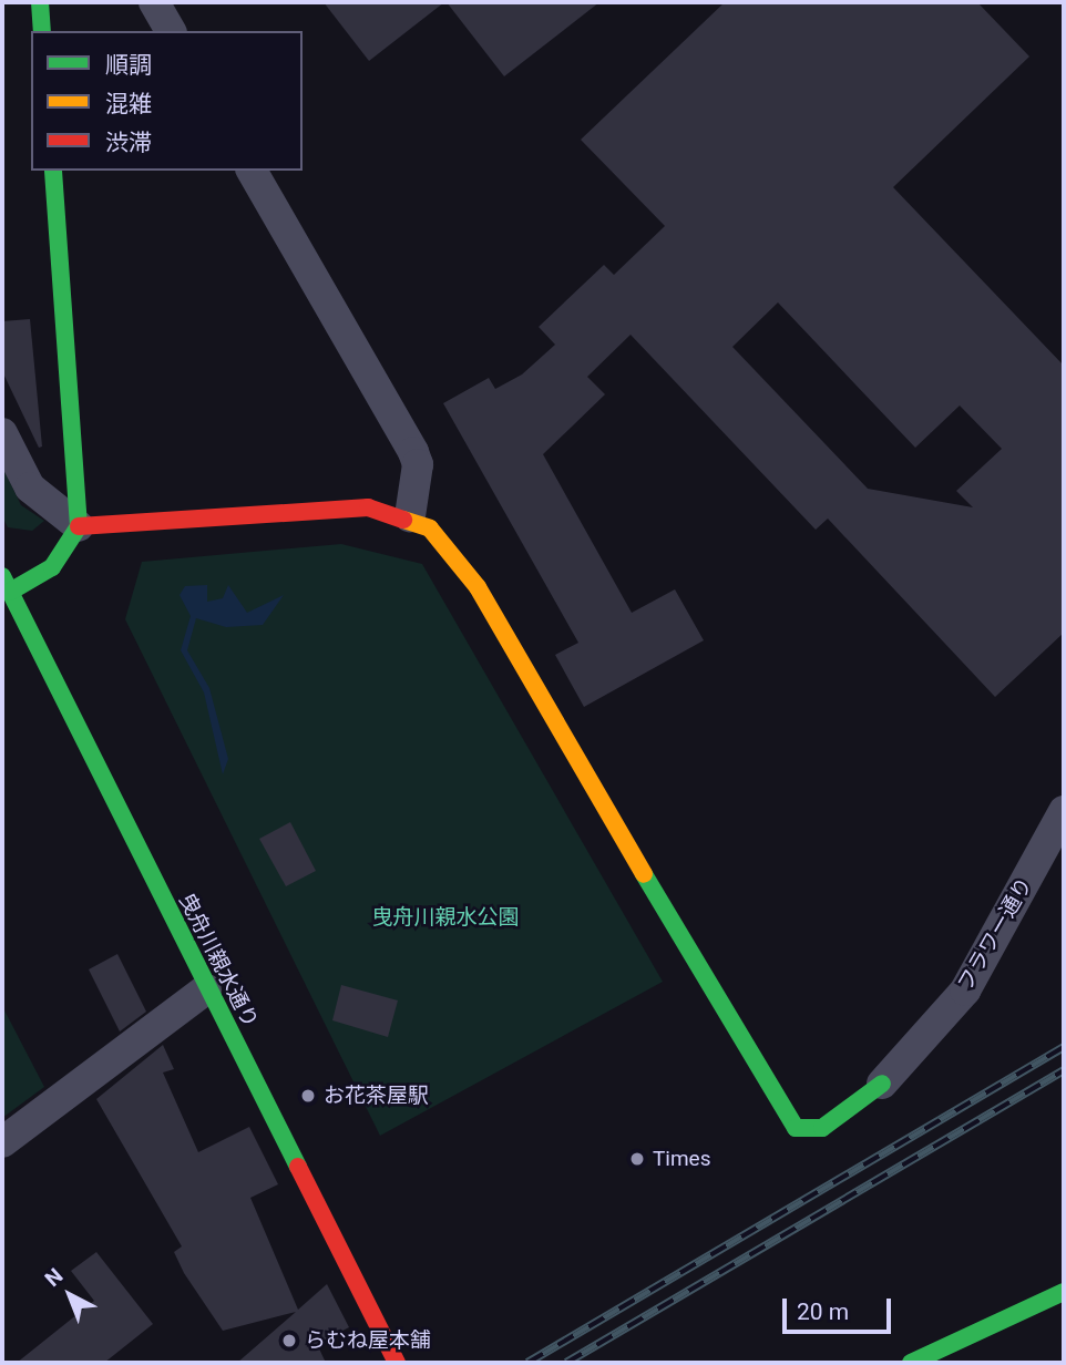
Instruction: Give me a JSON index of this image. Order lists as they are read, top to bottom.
{
  "streets": {
    "street": ["フラワー通り", "曳舟川親水通り"]
  },
  "parks": ["曳舟川親水公園"],
  "places": ["お花茶屋駅", "Times", "らむね屋本舗"],
  "legend": ["順調", "混雑", "渋滞"],
  "scale_bar": "20 m",
  "north": "top left"
}
